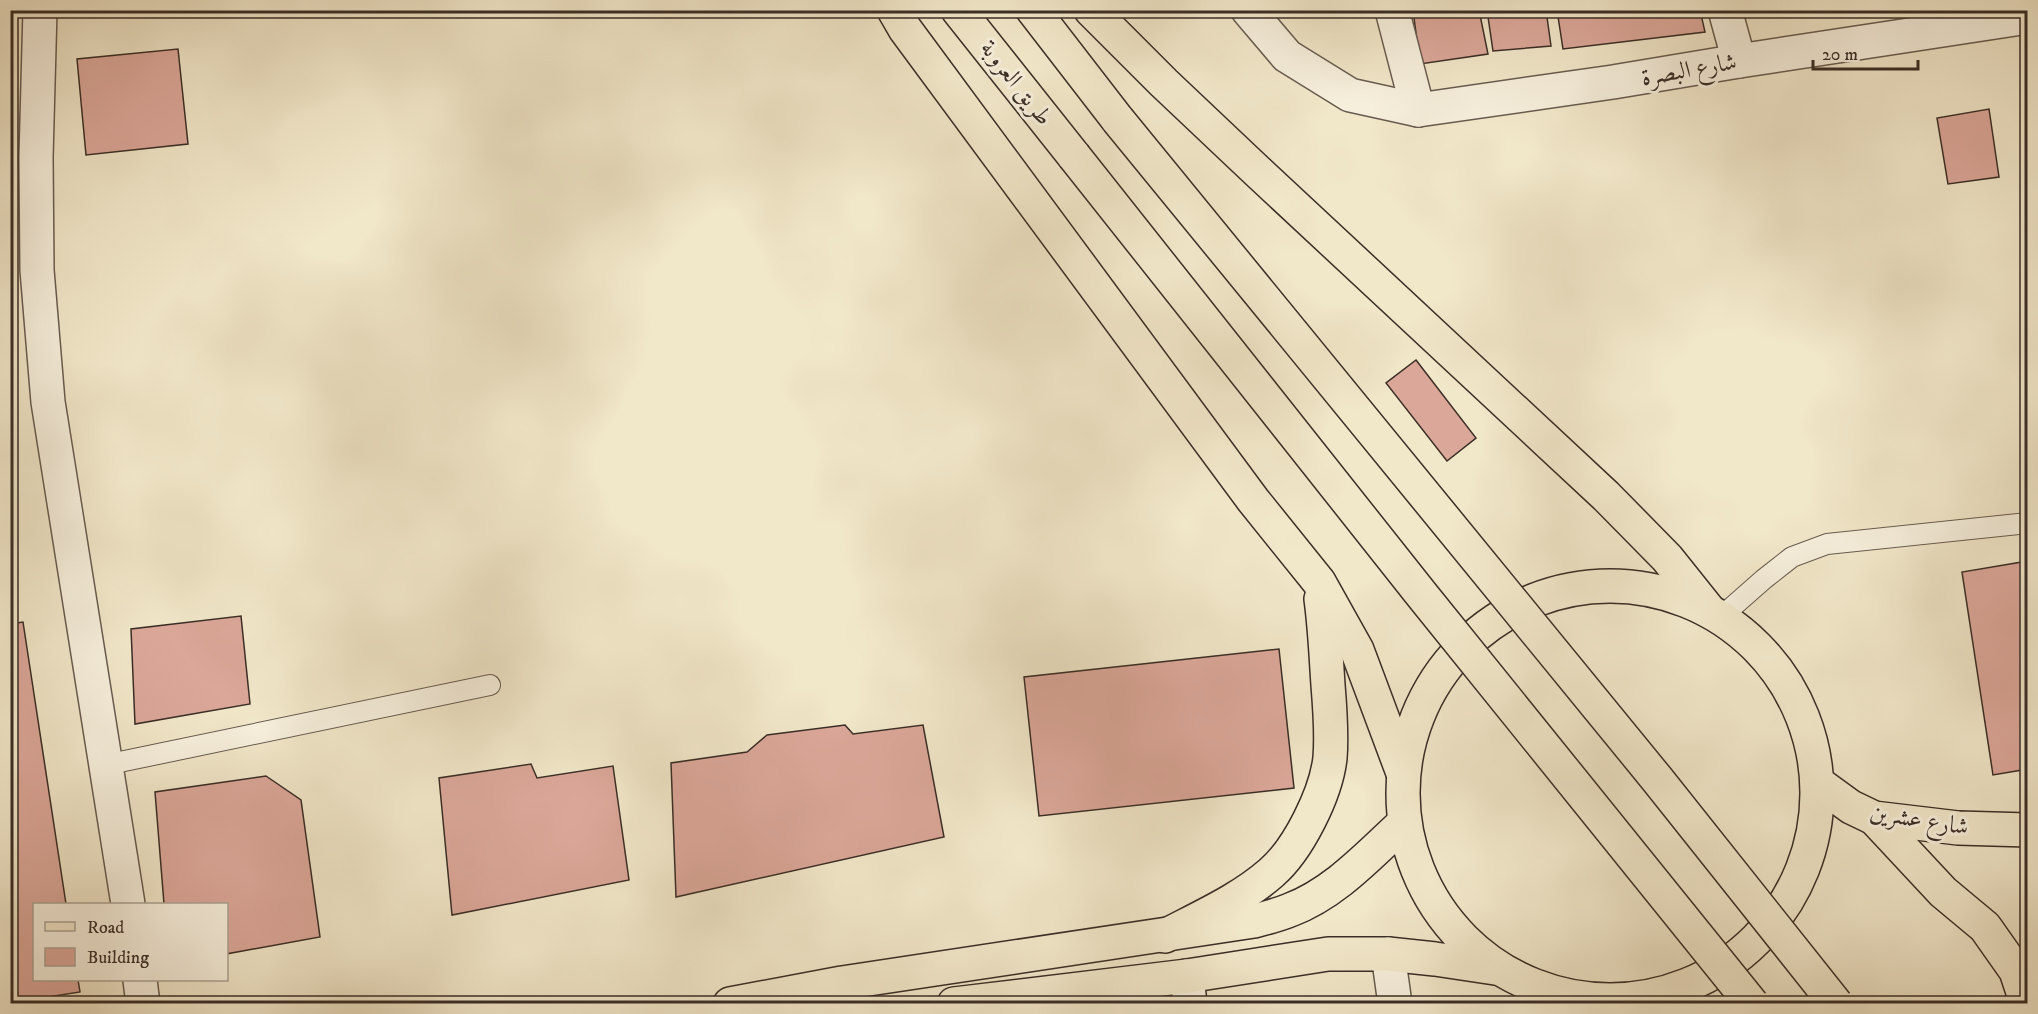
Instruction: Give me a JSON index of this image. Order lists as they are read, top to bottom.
{
  "streets": {
    "main road": ["طريق العروبة", "شارع عشرين"],
    "street": ["شارع البصرة"]
  },
  "legend": ["Road", "Building"],
  "scale_bar": "20 m"
}
